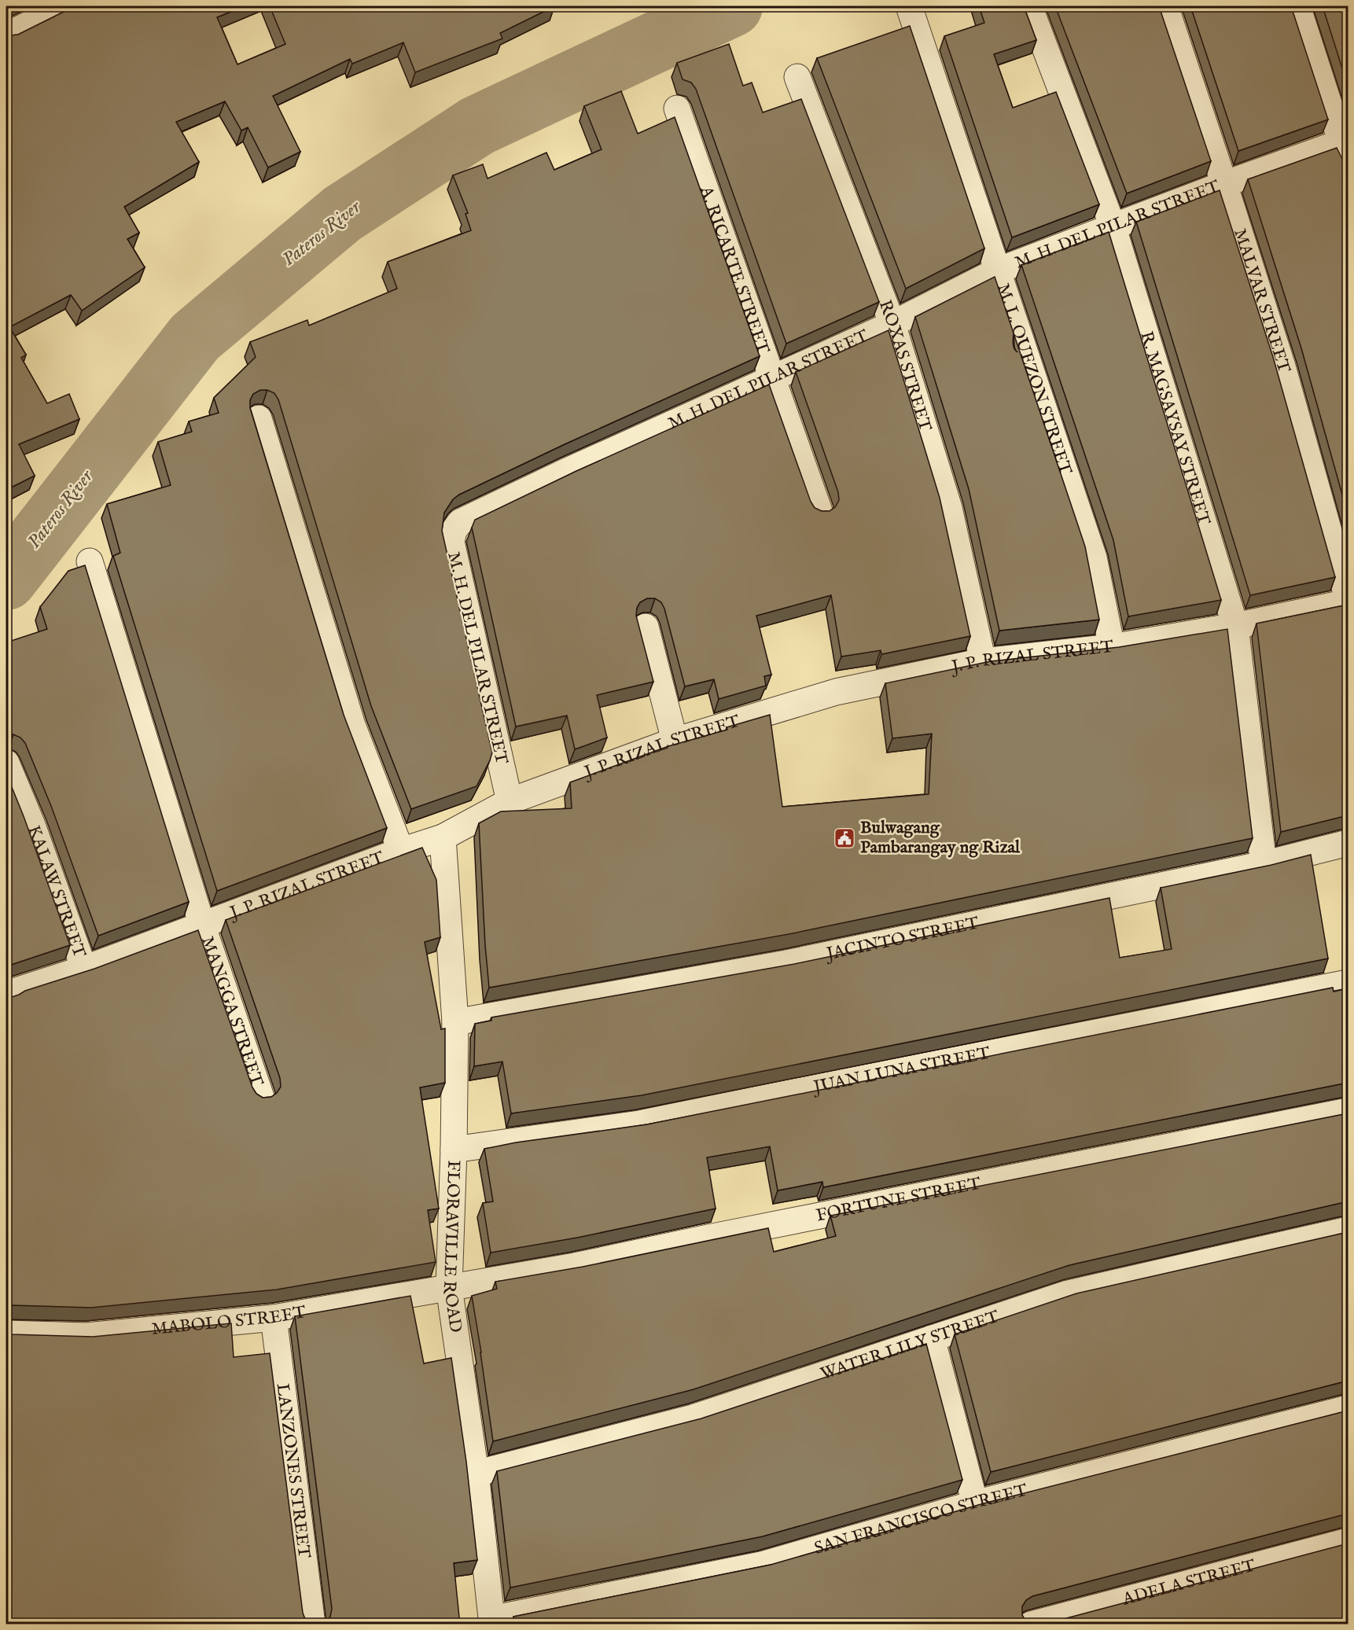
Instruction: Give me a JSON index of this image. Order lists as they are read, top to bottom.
{
  "streets": {
    "street": [
      "M. H. DEL PILAR STREET",
      "A. RICARTE STREET",
      "MALVAR STREET",
      "ROXAS STREET",
      "M. L. QUEZON STREET",
      "R. MAGSAYSAY STREET",
      "J. P. RIZAL STREET",
      "KALAW STREET",
      "JACINTO STREET",
      "MANGGA STREET",
      "JUAN LUNA STREET",
      "FORTUNE STREET",
      "FLORAVILLE ROAD",
      "MABOLO STREET",
      "WATER LILY STREET",
      "LANZONES STREET",
      "SAN FRANCISCO STREET",
      "ADELA STREET"
    ]
  },
  "crossings": [
    ["M. H. DEL PILAR STREET", "A. RICARTE STREET"],
    ["M. H. DEL PILAR STREET", "MALVAR STREET"],
    ["M. H. DEL PILAR STREET", "ROXAS STREET"],
    ["M. H. DEL PILAR STREET", "M. L. QUEZON STREET"],
    ["M. H. DEL PILAR STREET", "R. MAGSAYSAY STREET"],
    ["M. H. DEL PILAR STREET", "J. P. RIZAL STREET"],
    ["ROXAS STREET", "J. P. RIZAL STREET"],
    ["M. L. QUEZON STREET", "J. P. RIZAL STREET"],
    ["R. MAGSAYSAY STREET", "J. P. RIZAL STREET"],
    ["R. MAGSAYSAY STREET", "JACINTO STREET"],
    ["J. P. RIZAL STREET", "KALAW STREET"],
    ["J. P. RIZAL STREET", "MANGGA STREET"],
    ["J. P. RIZAL STREET", "FLORAVILLE ROAD"],
    ["JACINTO STREET", "FLORAVILLE ROAD"],
    ["JUAN LUNA STREET", "FLORAVILLE ROAD"],
    ["FORTUNE STREET", "FLORAVILLE ROAD"],
    ["FORTUNE STREET", "MABOLO STREET"],
    ["FLORAVILLE ROAD", "MABOLO STREET"],
    ["FLORAVILLE ROAD", "WATER LILY STREET"],
    ["FLORAVILLE ROAD", "SAN FRANCISCO STREET"],
    ["MABOLO STREET", "LANZONES STREET"]
  ],
  "water": ["Pateros River"],
  "places": {
    "public building": ["Bulwagang Pambarangay ng Rizal"]
  }
}
